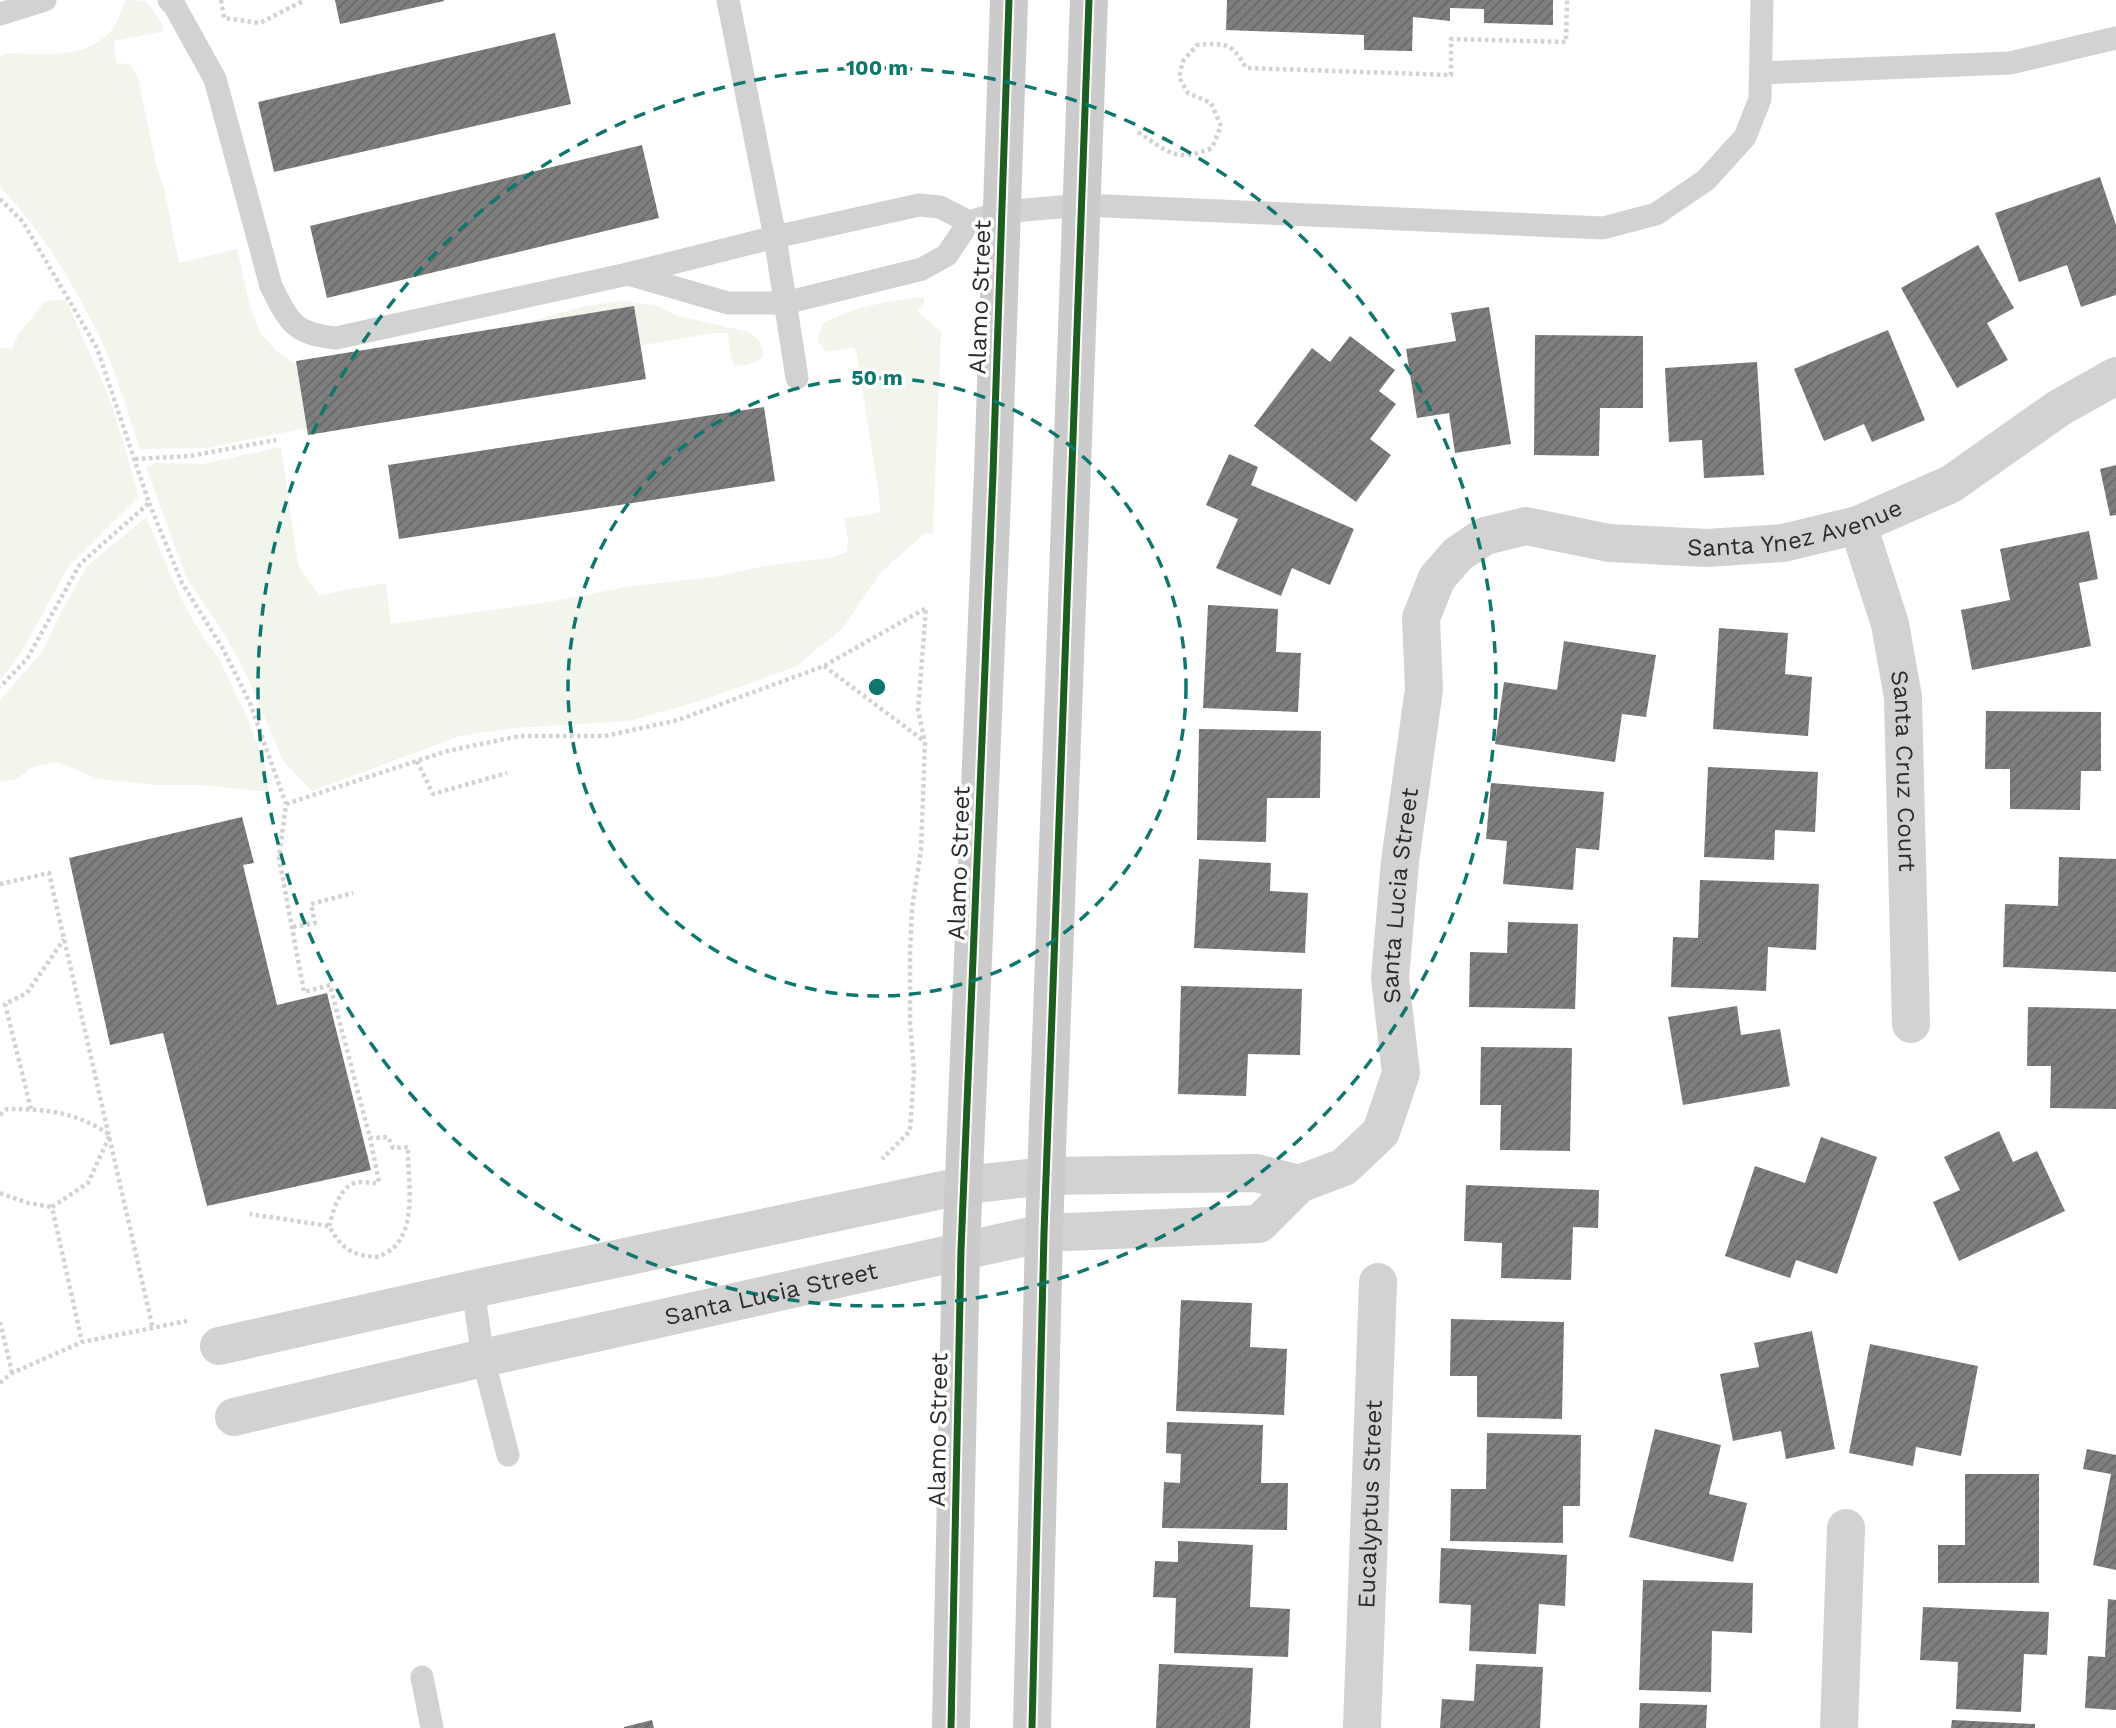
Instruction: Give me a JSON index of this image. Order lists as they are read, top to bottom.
{
  "streets": {
    "main road": ["Alamo Street"],
    "street": [
      "Santa Ynez Avenue",
      "Santa Cruz Court",
      "Santa Lucia Street",
      "Eucalyptus Street"
    ]
  },
  "crossings": [
    ["Alamo Street", "Santa Lucia Street"],
    ["Santa Ynez Avenue", "Santa Cruz Court"],
    ["Santa Ynez Avenue", "Santa Lucia Street"]
  ],
  "rings": ["100 m", "50 m"]
}
